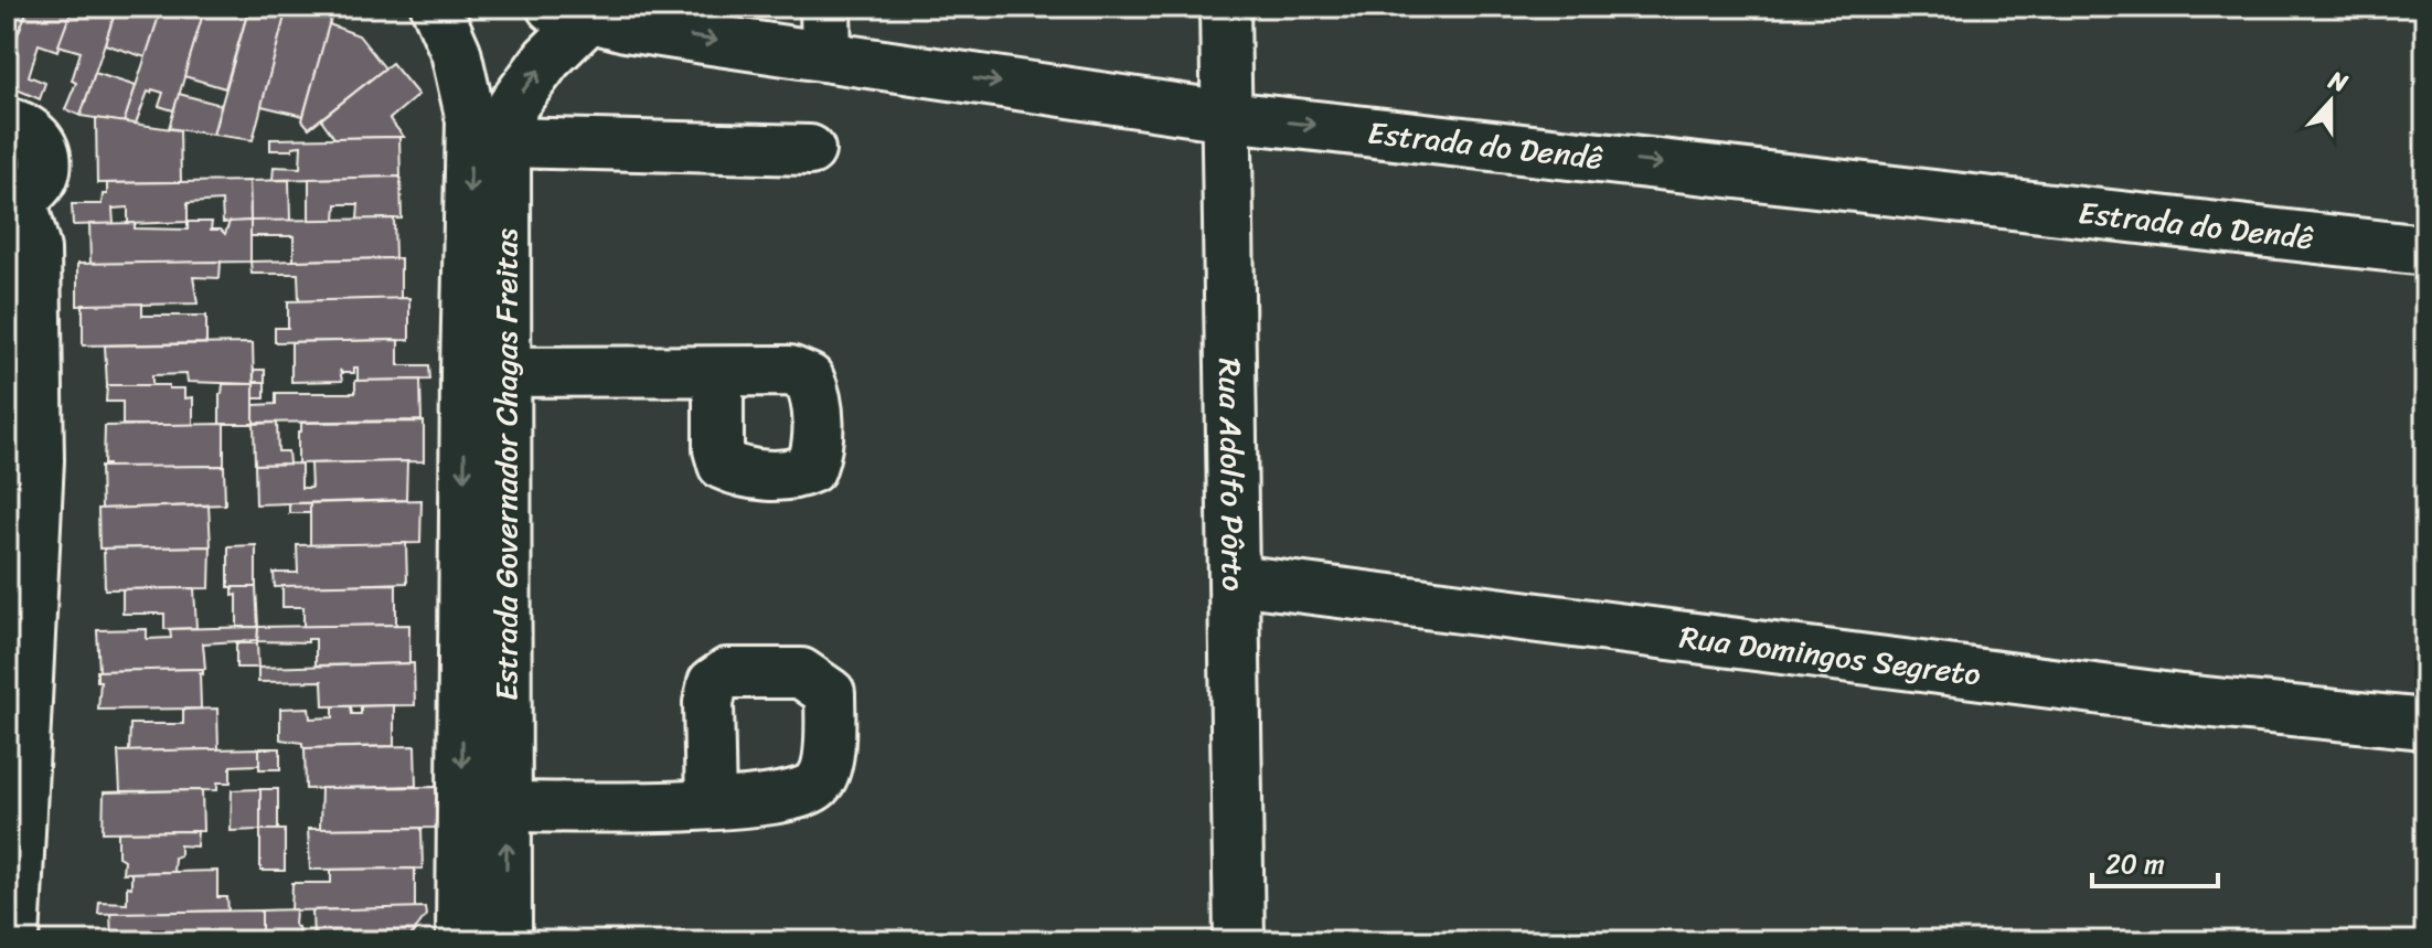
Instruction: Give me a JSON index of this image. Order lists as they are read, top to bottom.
{
  "streets": {
    "street": [
      "Estrada do Dendê",
      "Estrada Governador Chagas Freitas",
      "Rua Adolfo Pôrto",
      "Rua Domingos Segreto"
    ]
  },
  "crossings": [
    ["Estrada do Dendê", "Estrada Governador Chagas Freitas"],
    ["Estrada do Dendê", "Rua Adolfo Pôrto"],
    ["Rua Adolfo Pôrto", "Rua Domingos Segreto"]
  ],
  "one_way": ["Estrada do Dendê"],
  "scale_bar": "20 m",
  "north": "top"
}
